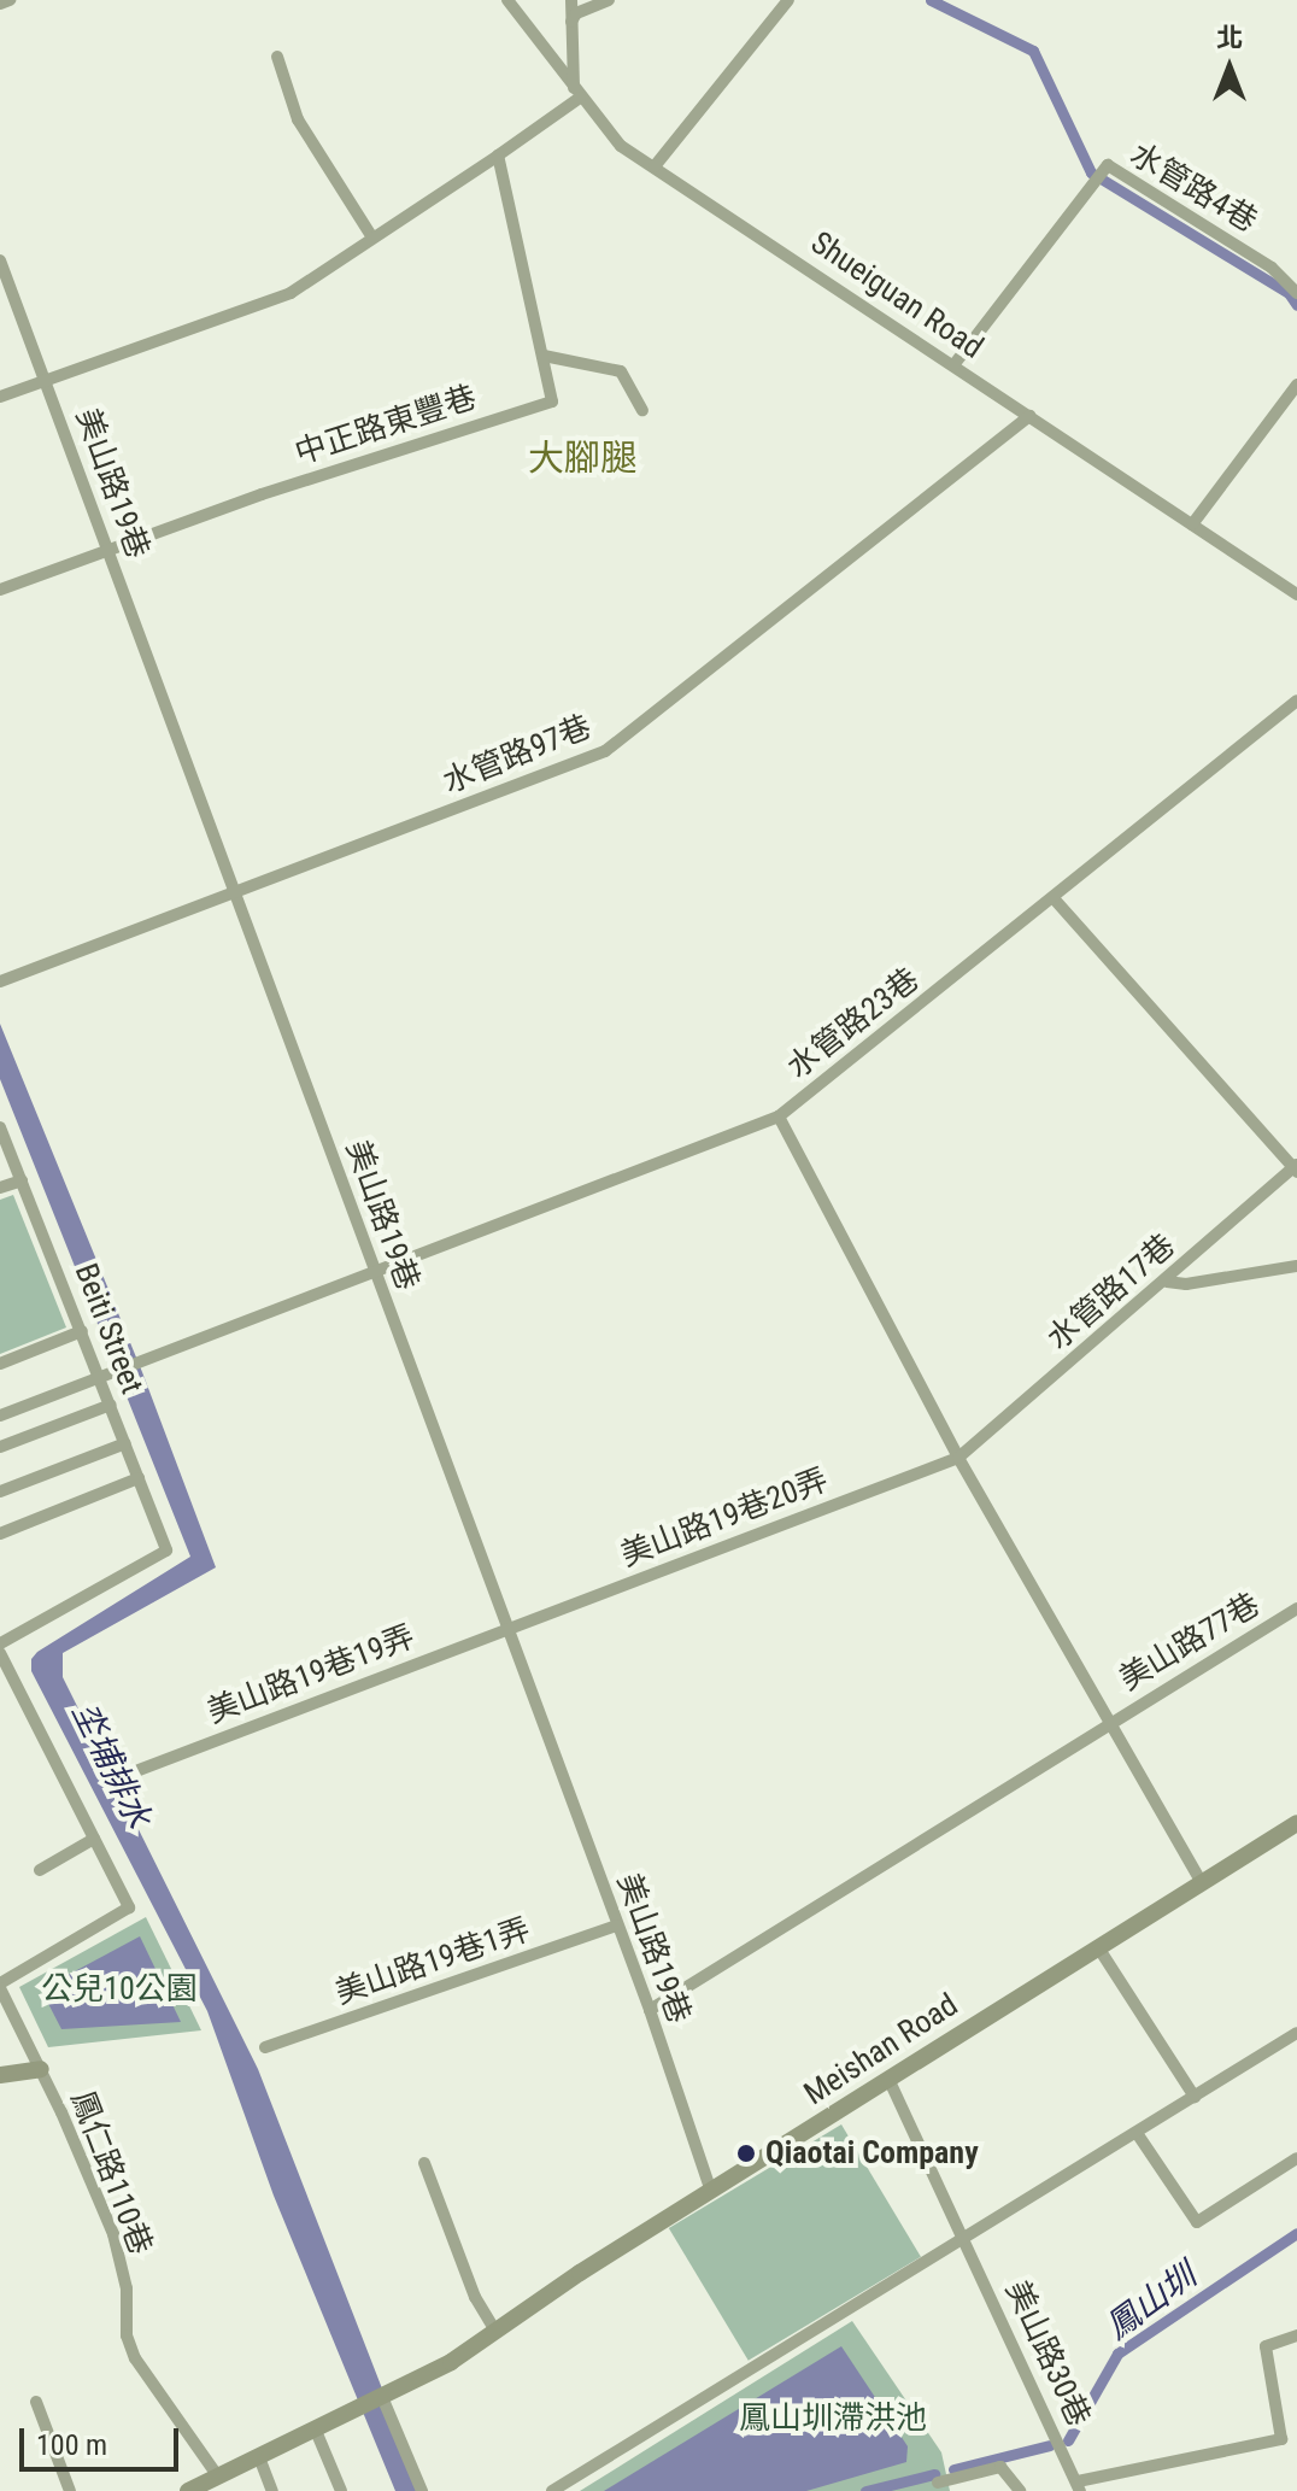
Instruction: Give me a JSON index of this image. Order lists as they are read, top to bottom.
{
  "streets": {
    "street": [
      "水管路4巷",
      "Shueiguan Road",
      "中正路東豐巷",
      "美山路19巷",
      "水管路97巷",
      "水管路23巷",
      "水管路17巷",
      "Beiti Street",
      "美山路19巷20弄",
      "美山路77巷",
      "美山路19巷19弄",
      "美山路19巷1弄",
      "Meishan Road",
      "鳳仁路110巷",
      "美山路30巷"
    ]
  },
  "crossings": [
    ["水管路4巷", "Shueiguan Road"],
    ["Shueiguan Road", "水管路97巷"],
    ["中正路東豐巷", "美山路19巷"],
    ["美山路19巷", "水管路97巷"],
    ["美山路19巷", "水管路23巷"],
    ["美山路19巷", "美山路19巷20弄"],
    ["美山路19巷", "美山路77巷"],
    ["美山路19巷", "美山路19巷19弄"],
    ["美山路19巷", "美山路19巷1弄"],
    ["美山路19巷", "Meishan Road"],
    ["水管路23巷", "Beiti Street"],
    ["水管路17巷", "美山路19巷20弄"],
    ["美山路19巷20弄", "美山路19巷19弄"],
    ["Meishan Road", "鳳仁路110巷"],
    ["Meishan Road", "美山路30巷"]
  ],
  "districts": ["大腳腿"],
  "water": ["坔埔排水", "鳳山圳"],
  "parks": ["公兒10公園", "鳳山圳滯洪池"],
  "places": ["Qiaotai Company"],
  "scale_bar": "100 m",
  "north": "top"
}
